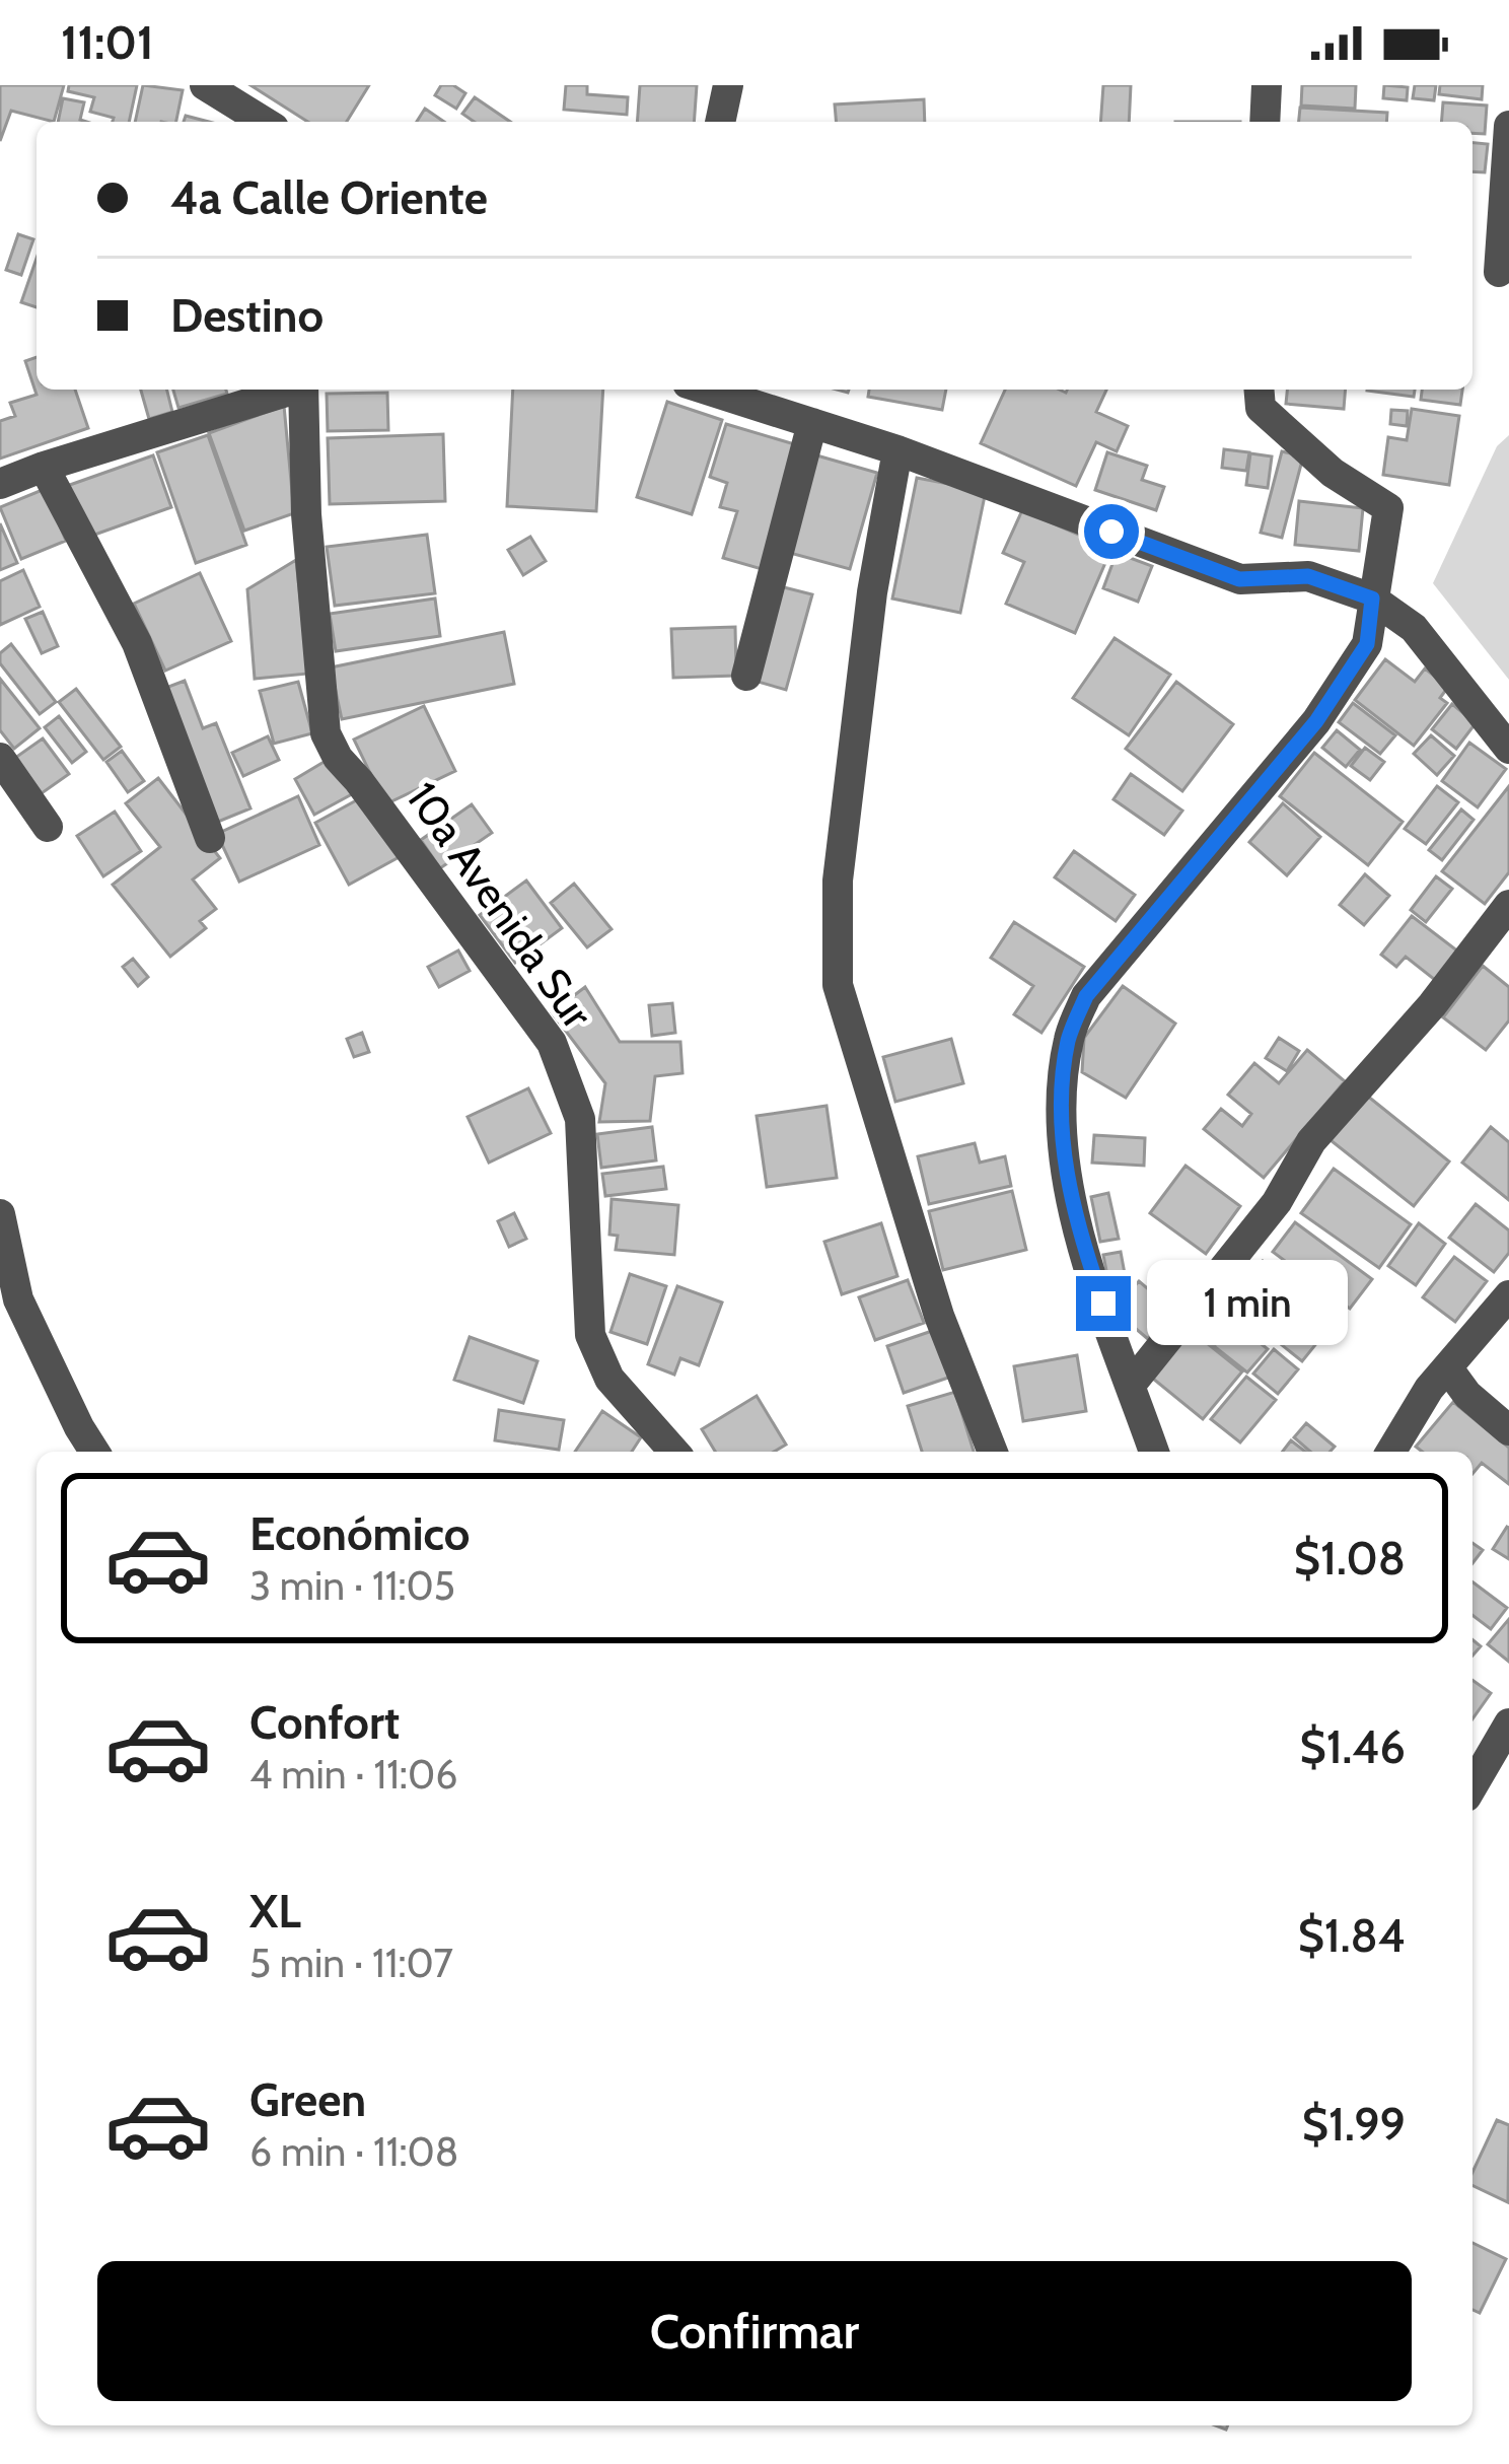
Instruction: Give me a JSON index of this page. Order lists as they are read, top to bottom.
{
  "streets": {
    "street": ["10a Avenida Sur"]
  },
  "page": {
    "status": "11:01",
    "banner": ["4a Calle Oriente", "Destino"],
    "bubble": "1 min",
    "list": [
      {
        "name": "Económico",
        "note": "3 min · 11:05",
        "value": "$1.08"
      },
      {
        "name": "Confort",
        "note": "4 min · 11:06",
        "value": "$1.46"
      },
      {
        "name": "XL",
        "note": "5 min · 11:07",
        "value": "$1.84"
      },
      {
        "name": "Green",
        "note": "6 min · 11:08",
        "value": "$1.99"
      }
    ],
    "buttons": "Confirmar"
  }
}
